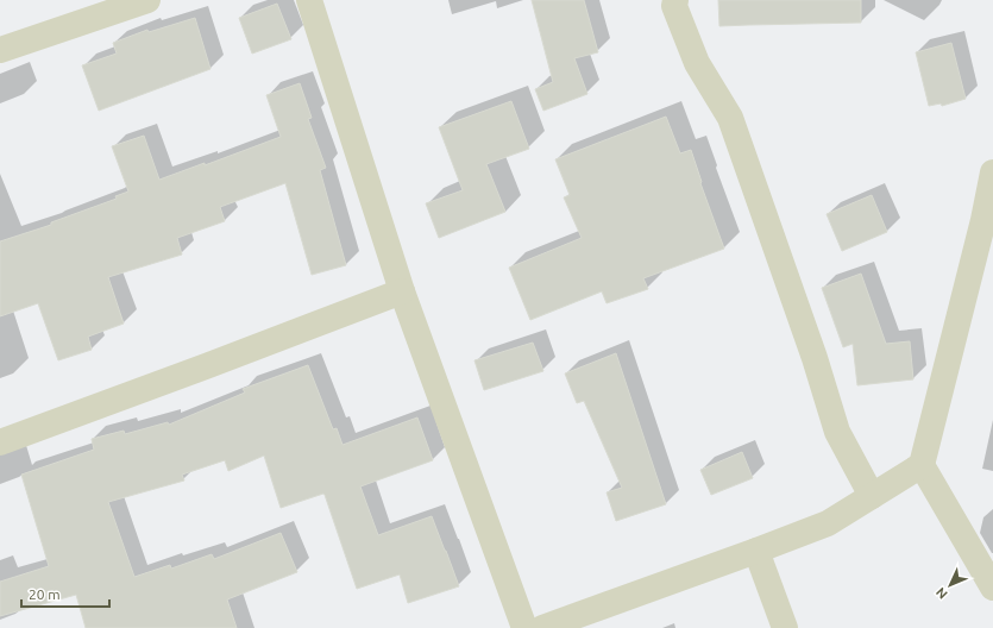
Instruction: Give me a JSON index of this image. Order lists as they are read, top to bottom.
{
  "scale_bar": "20 m",
  "north": "bottom left"
}
